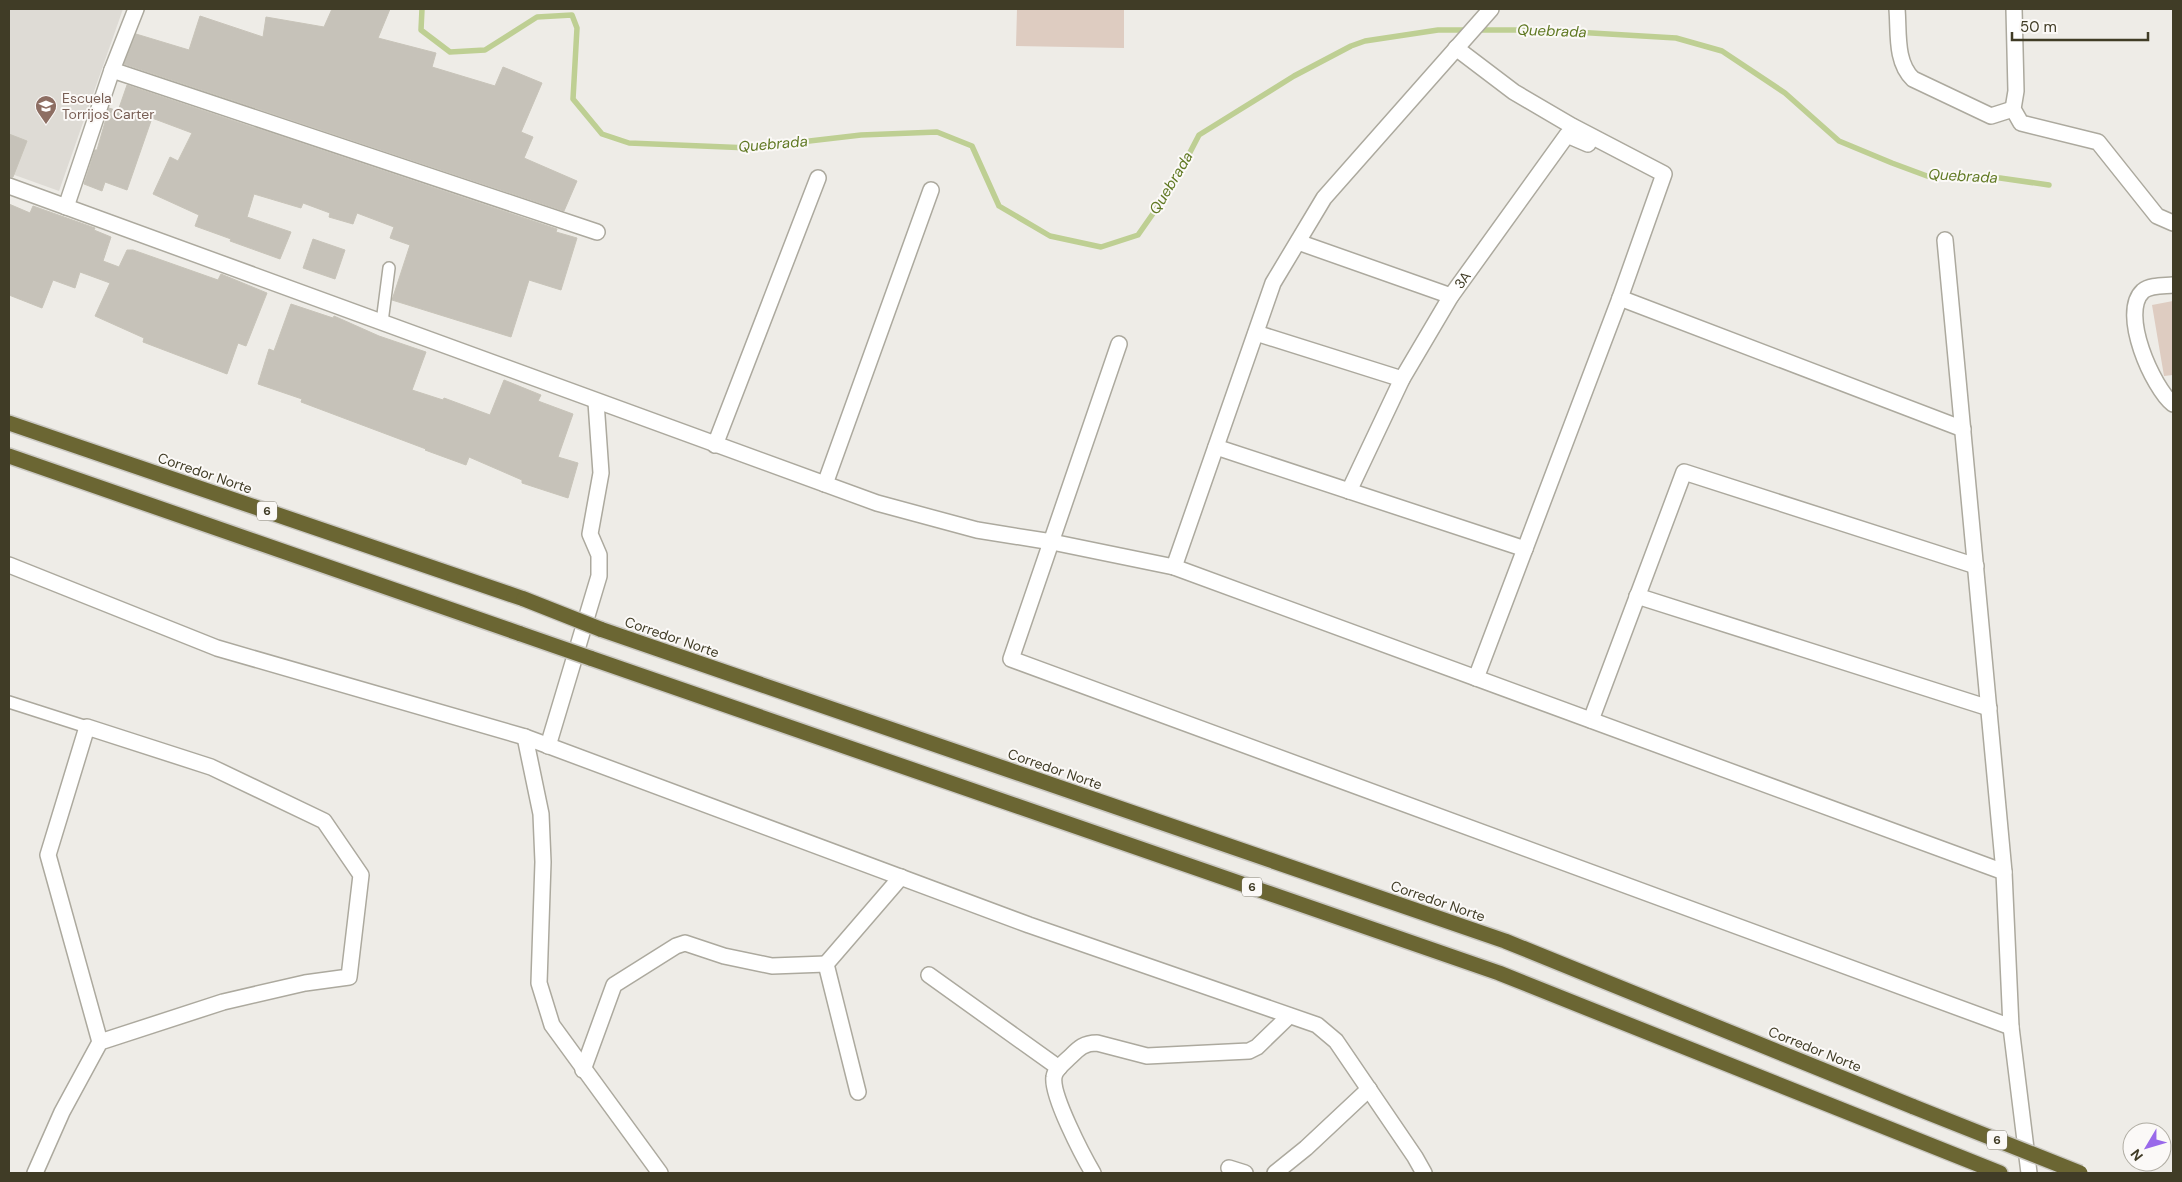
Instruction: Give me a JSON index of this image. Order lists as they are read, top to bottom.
{
  "streets": {
    "highway": ["Corredor Norte", "6"],
    "street": ["3A"]
  },
  "water": ["Quebrada"],
  "places": {
    "school or university": ["Escuela Torrijos Carter"]
  },
  "scale_bar": "50 m",
  "north": "bottom left"
}
